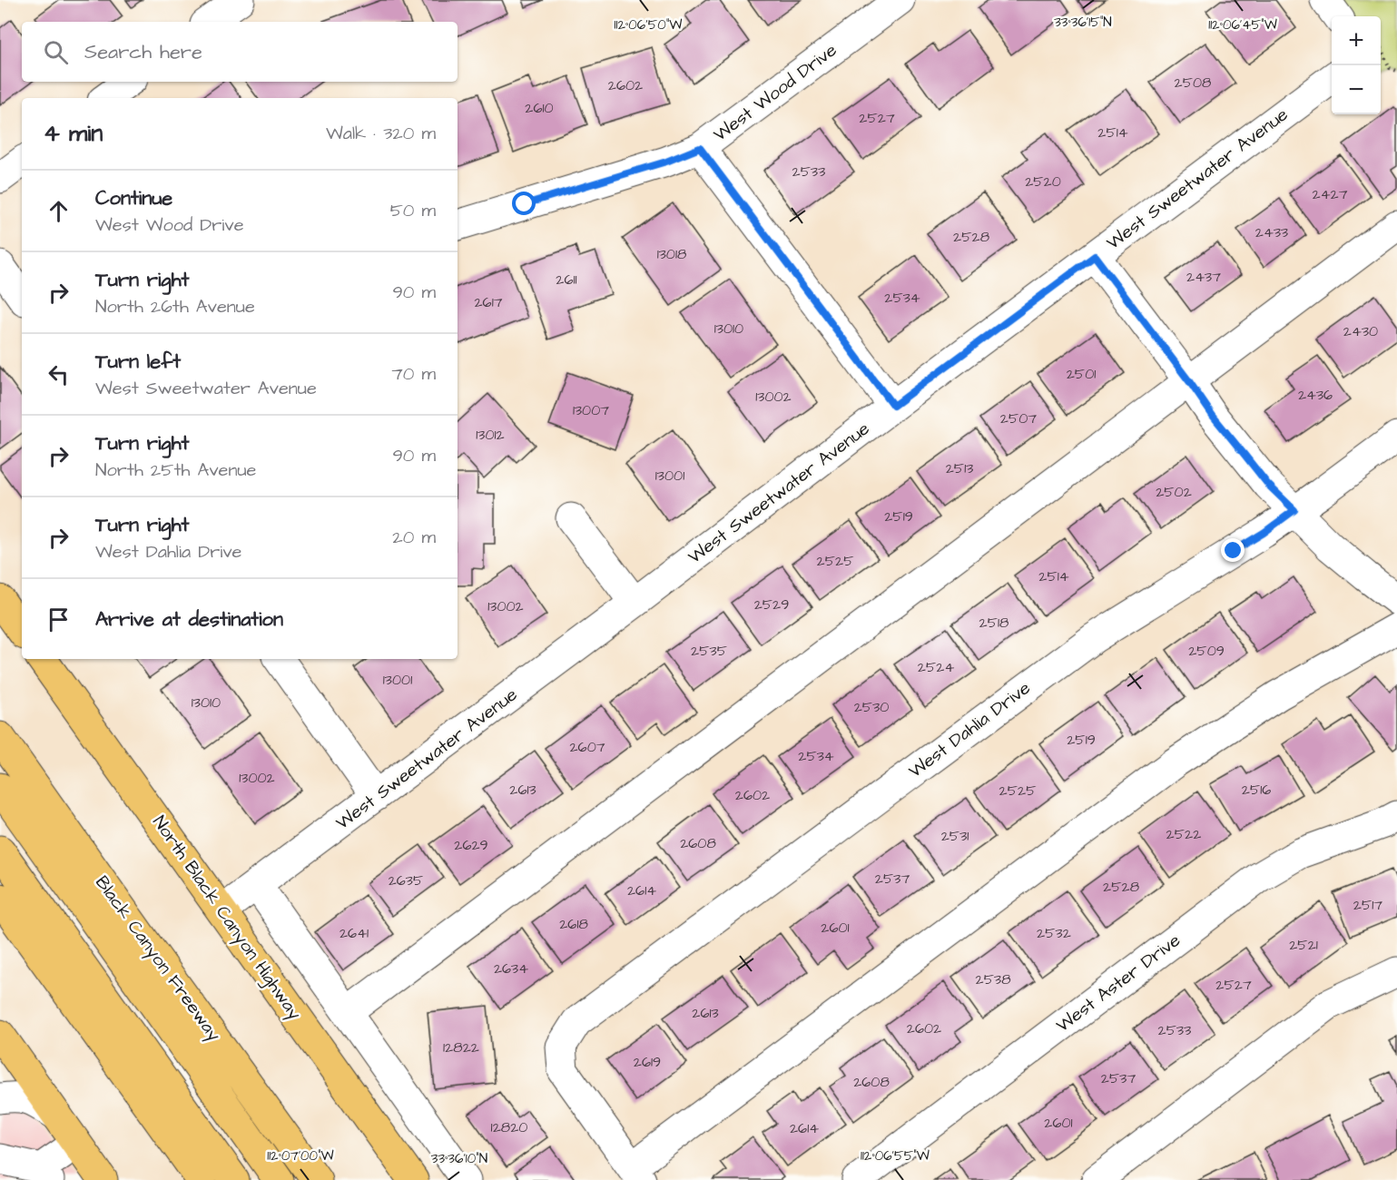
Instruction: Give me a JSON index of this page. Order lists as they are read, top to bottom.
{
  "streets": {
    "main road": ["North Black Canyon Highway", "Black Canyon Freeway"],
    "street": [
      "West Wood Drive",
      "West Sweetwater Avenue",
      "West Dahlia Drive",
      "West Aster Drive"
    ]
  },
  "crossings": [
    ["West Sweetwater Avenue", "North Black Canyon Highway"]
  ],
  "house_numbers": [
    "2508",
    "2602",
    "2610",
    "2527",
    "2514",
    "2533",
    "2520",
    "2427",
    "2433",
    "2528",
    "13018",
    "2437",
    "2611",
    "2534",
    "2617",
    "13010",
    "2430",
    "2501",
    "2436",
    "13002",
    "13007",
    "2507",
    "13012",
    "2513",
    "13001",
    "2502",
    "2519",
    "2525",
    "2514",
    "2529",
    "13002",
    "2518",
    "2535",
    "2509",
    "2524",
    "13001",
    "13010",
    "2530",
    "2519",
    "2607",
    "2534",
    "13002",
    "2613",
    "2516",
    "2525",
    "2602",
    "2522",
    "2531",
    "2608",
    "2629",
    "2537",
    "2635",
    "2528",
    "2614",
    "2517",
    "2618",
    "2601",
    "2641",
    "2532",
    "2521",
    "2634",
    "2538",
    "2527",
    "2613",
    "2602",
    "2533",
    "12822",
    "2619",
    "2537",
    "2608",
    "2601",
    "12820",
    "2614"
  ],
  "page": {
    "map_buttons": ["+", "−"],
    "search": "Search here",
    "heading": ["4 min", "Walk · 320 m"],
    "list": [
      ["Continue", "West Wood Drive", "50 m"],
      ["Turn right", "North 26th Avenue", "90 m"],
      ["Turn left", "West Sweetwater Avenue", "70 m"],
      ["Turn right", "North 25th Avenue", "90 m"],
      ["Turn right", "West Dahlia Drive", "20 m"],
      "Arrive at destination"
    ]
  },
  "coordinates": [
    "33°36'15\"N",
    "112°06'50\"W",
    "112°06'45\"W",
    "112°07'00\"W",
    "112°06'55\"W",
    "33°36'10\"N"
  ]
}
